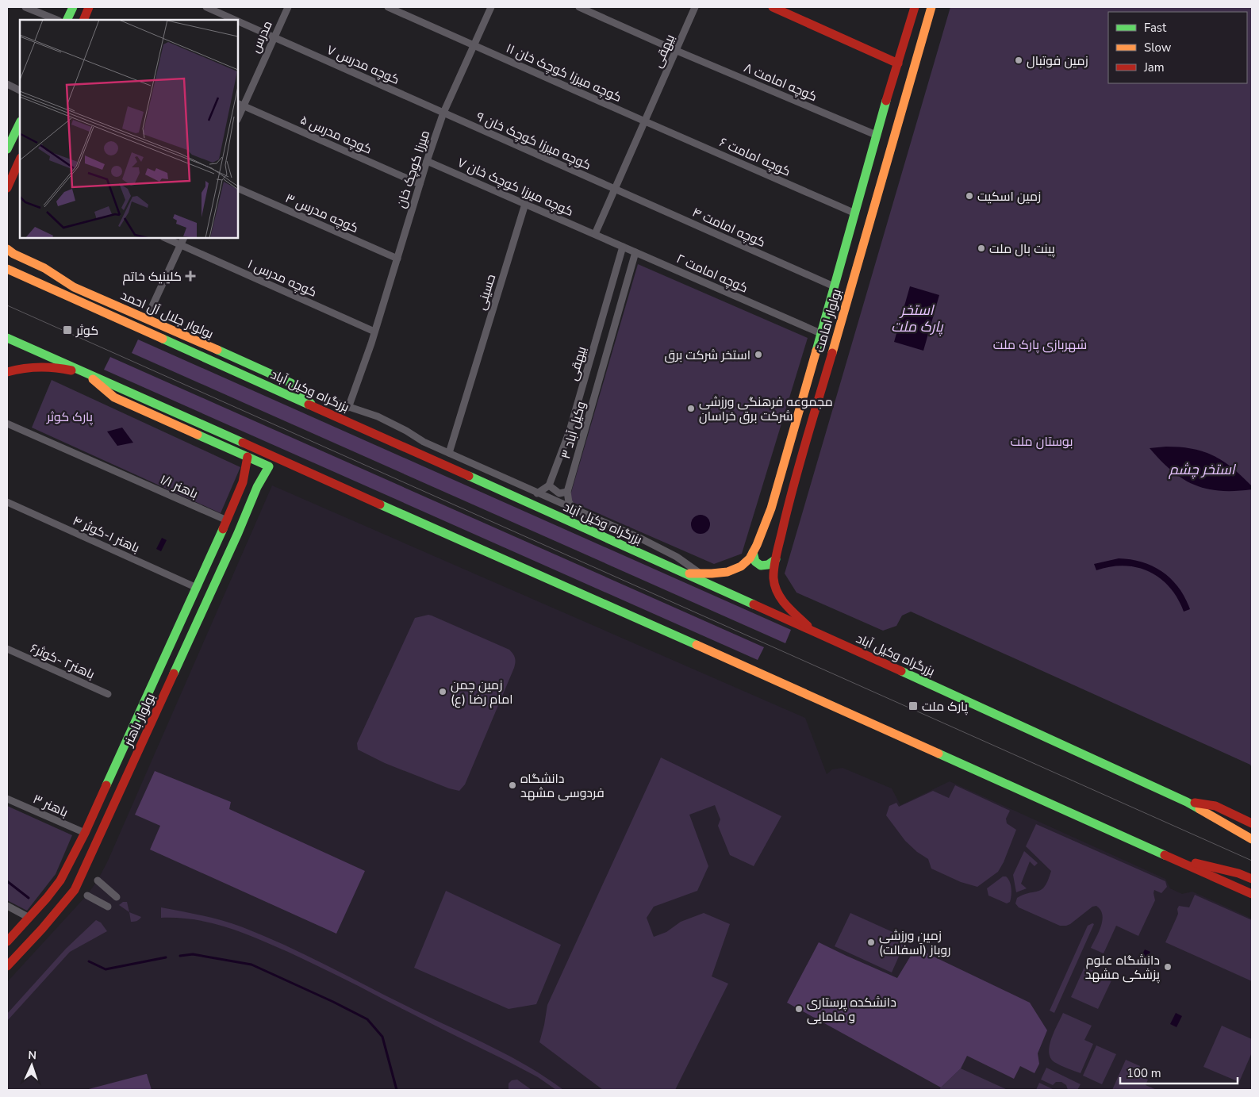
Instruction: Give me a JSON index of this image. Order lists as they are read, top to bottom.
{
  "streets": {
    "main road": [
      "بولوار جلال آل احمد",
      "بولوار امامت",
      "بزرگراه وکیل آباد",
      "بولوار باهنر"
    ],
    "street": [
      "مدرس",
      "بیهقی",
      "کوچه مدرس ۷",
      "کوچه میرزا کوچک خان ۱۱",
      "کوچه امامت ۸",
      "کوچه مدرس ۵",
      "کوچه میرزا کوچک خان ۹",
      "کوچه امامت ۶",
      "میرزا کوچک خان",
      "کوچه میرزا کوچک خان ۷",
      "کوچه مدرس ۳",
      "کوچه امامت ۴",
      "کوچه امامت ۲",
      "کوچه مدرس ۱",
      "حسینی",
      "۳ وکیل آباد",
      "باهنر ۱/۱",
      "باهنر ۱-کوثر ۴",
      "باهنر۲ -کوثر۶",
      "باهنر ۳"
    ]
  },
  "crossings": [
    ["مدرس", "کوچه مدرس ۷"],
    ["مدرس", "کوچه مدرس ۵"],
    ["بیهقی", "کوچه میرزا کوچک خان ۱۱"],
    ["بیهقی", "کوچه امامت ۸"],
    ["بیهقی", "کوچه میرزا کوچک خان ۹"],
    ["بیهقی", "کوچه امامت ۶"],
    ["بیهقی", "کوچه میرزا کوچک خان ۷"],
    ["بیهقی", "کوچه امامت ۴"],
    ["بیهقی", "کوچه امامت ۲"],
    ["بیهقی", "۳ وکیل آباد"],
    ["کوچه مدرس ۷", "کوچه میرزا کوچک خان ۹"],
    ["کوچه مدرس ۷", "میرزا کوچک خان"],
    ["کوچه میرزا کوچک خان ۱۱", "کوچه امامت ۶"],
    ["کوچه میرزا کوچک خان ۱۱", "میرزا کوچک خان"],
    ["کوچه امامت ۸", "بولوار امامت"],
    ["کوچه مدرس ۵", "میرزا کوچک خان"],
    ["کوچه میرزا کوچک خان ۹", "میرزا کوچک خان"],
    ["کوچه میرزا کوچک خان ۹", "کوچه امامت ۴"],
    ["کوچه امامت ۶", "بولوار امامت"],
    ["میرزا کوچک خان", "کوچه میرزا کوچک خان ۷"],
    ["میرزا کوچک خان", "کوچه مدرس ۳"],
    ["میرزا کوچک خان", "کوچه مدرس ۱"],
    ["کوچه میرزا کوچک خان ۷", "کوچه امامت ۲"],
    ["کوچه میرزا کوچک خان ۷", "حسینی"],
    ["کوچه امامت ۴", "بولوار امامت"],
    ["کوچه امامت ۲", "بولوار امامت"],
    ["بولوار جلال آل احمد", "بزرگراه وکیل آباد"],
    ["بولوار امامت", "بزرگراه وکیل آباد"],
    ["باهنر ۱/۱", "بولوار باهنر"],
    ["باهنر ۱-کوثر ۴", "بولوار باهنر"],
    ["بولوار باهنر", "باهنر ۳"]
  ],
  "water": ["استخر پارک ملت", "استخر چشم"],
  "parks": ["شهربازی پارک ملت", "پارک کوثر", "بوستان ملت"],
  "places": {
    "other": [
      "زمین فوتبال",
      "زمین اسکیت",
      "پینت بال ملت",
      "استخر شرکت برق",
      "مجموعه فرهنگی ورزشی شرکت برق خراسان",
      "زمین چمن امام رضا (ع)",
      "دانشگاه فردوسی مشهد",
      "زمین ورزشی روباز (آسفالت)",
      "دانشگاه علوم پزشکی مشهد",
      "دانشکده پرستاری و مامایی"
    ],
    "health": ["کلینیک خاتم"],
    "transit": ["کوثر", "پارک ملت"]
  },
  "legend": ["Fast", "Slow", "Jam"],
  "scale_bar": "100 m",
  "north": "top"
}
